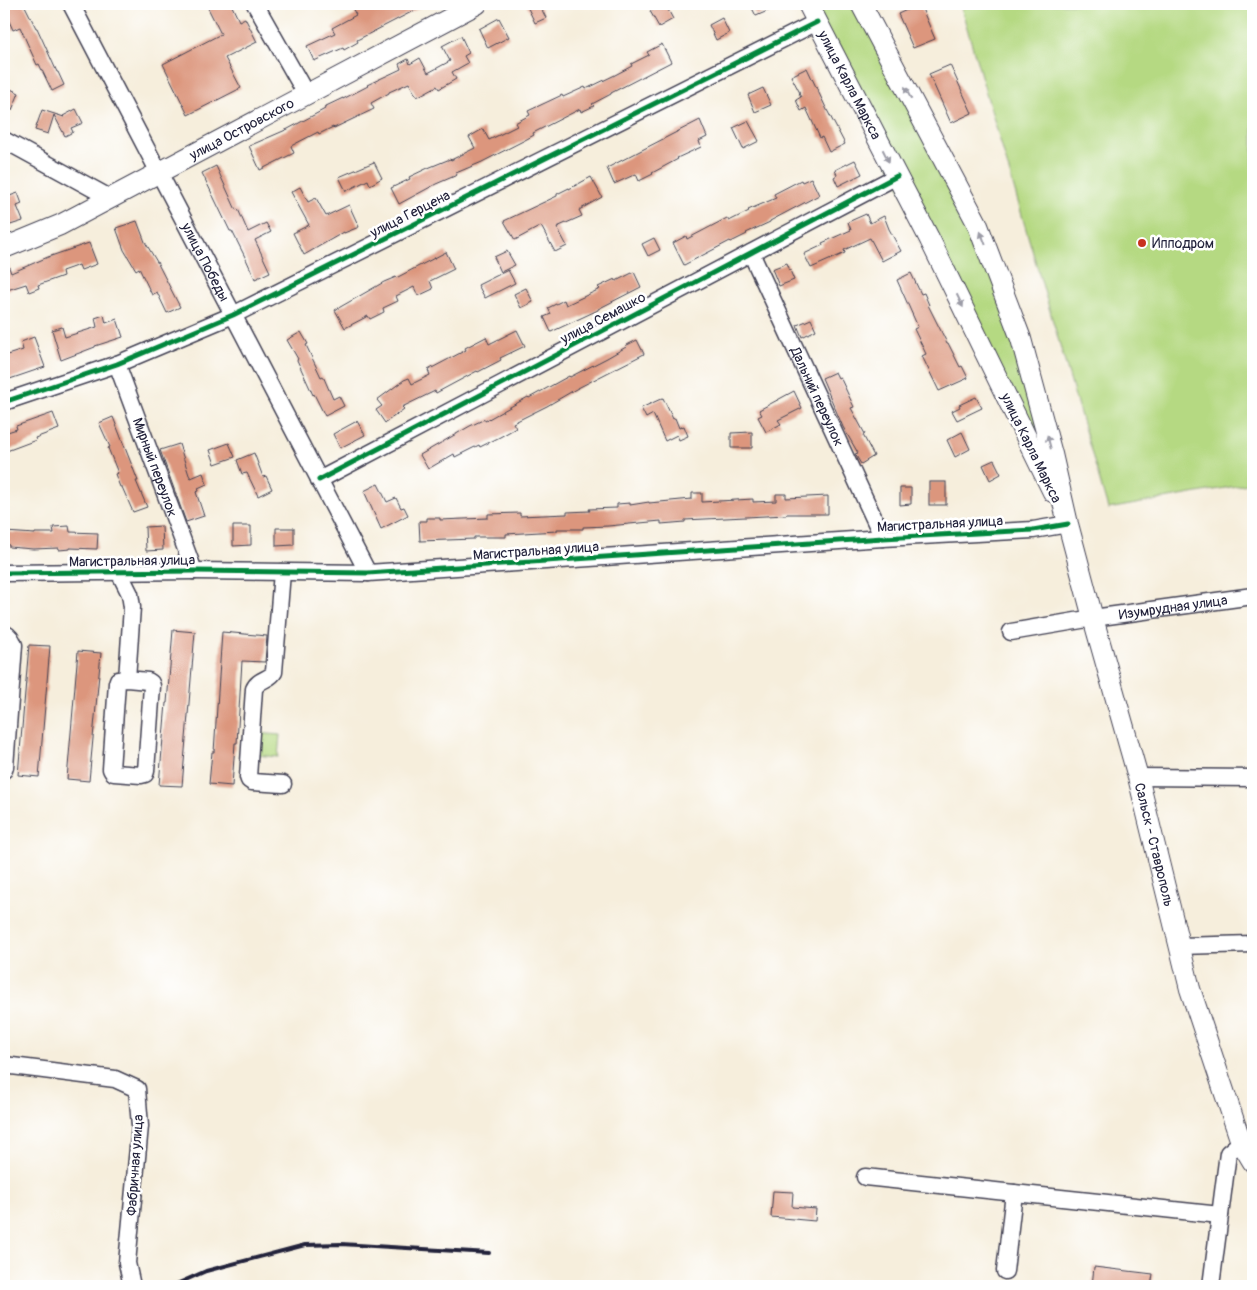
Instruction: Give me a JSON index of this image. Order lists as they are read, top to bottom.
{
  "streets": {
    "main road": ["улица Карла Маркса", "улица Островского", "Сальск - Ставрополь"],
    "street": [
      "улица Герцена",
      "улица Победы",
      "улица Семашко",
      "Дальний переулок",
      "Мирный переулок",
      "Магистральная улица",
      "Изумрудная улица",
      "Фабричная улица"
    ]
  },
  "crossings": [
    ["улица Карла Маркса", "улица Герцена"],
    ["улица Карла Маркса", "улица Семашко"],
    ["улица Карла Маркса", "Магистральная улица"],
    ["улица Карла Маркса", "Сальск - Ставрополь"],
    ["улица Островского", "улица Победы"],
    ["улица Герцена", "улица Победы"],
    ["улица Герцена", "Мирный переулок"],
    ["улица Победы", "улица Семашко"],
    ["улица Победы", "Магистральная улица"],
    ["улица Семашко", "Дальний переулок"],
    ["Дальний переулок", "Магистральная улица"],
    ["Мирный переулок", "Магистральная улица"],
    ["Магистральная улица", "Сальск - Ставрополь"],
    ["Изумрудная улица", "Сальск - Ставрополь"]
  ],
  "places": ["Ипподром"]
}
